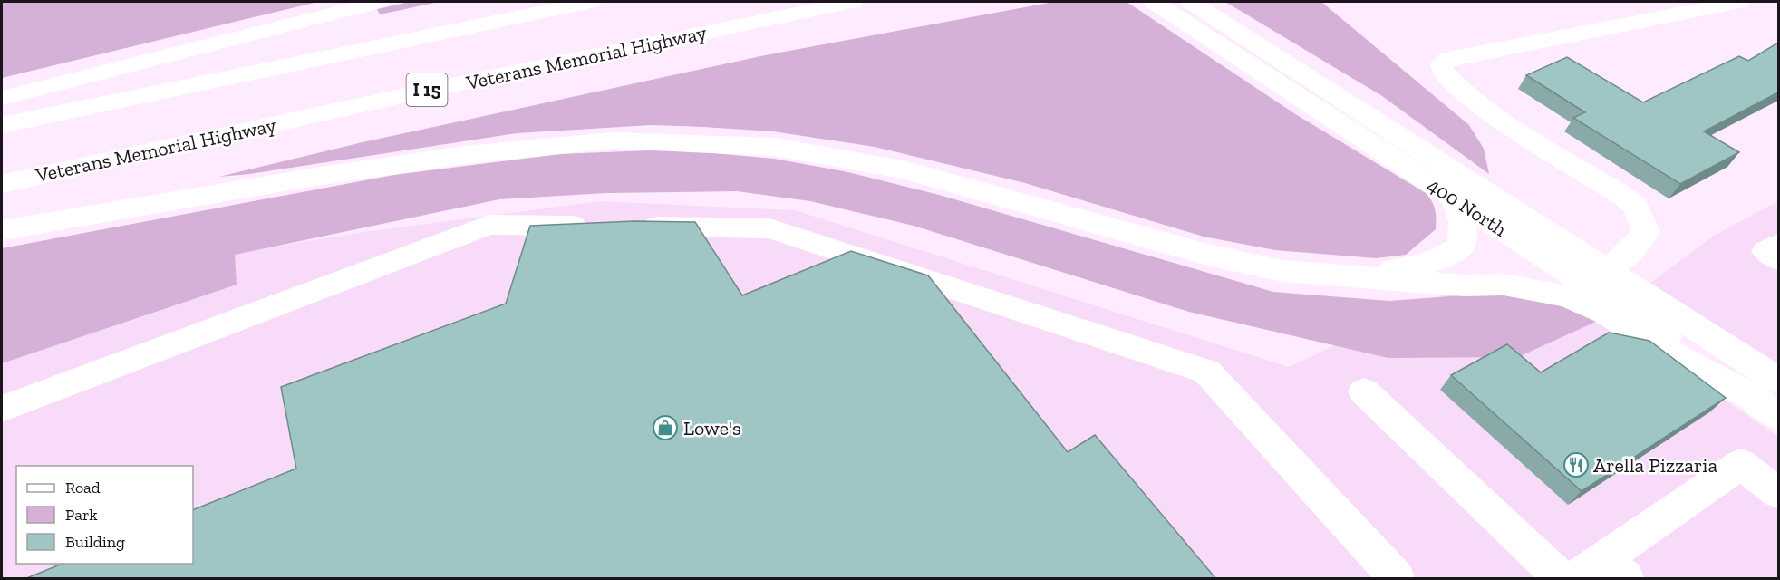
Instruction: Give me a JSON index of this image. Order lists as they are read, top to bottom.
{
  "streets": {
    "main road": ["Veterans Memorial Highway", "I 15", "400 North"]
  },
  "places": {
    "shop": ["Lowe's"],
    "restaurant": ["Arella Pizzaria"]
  },
  "legend": ["Road", "Park", "Building"]
}
